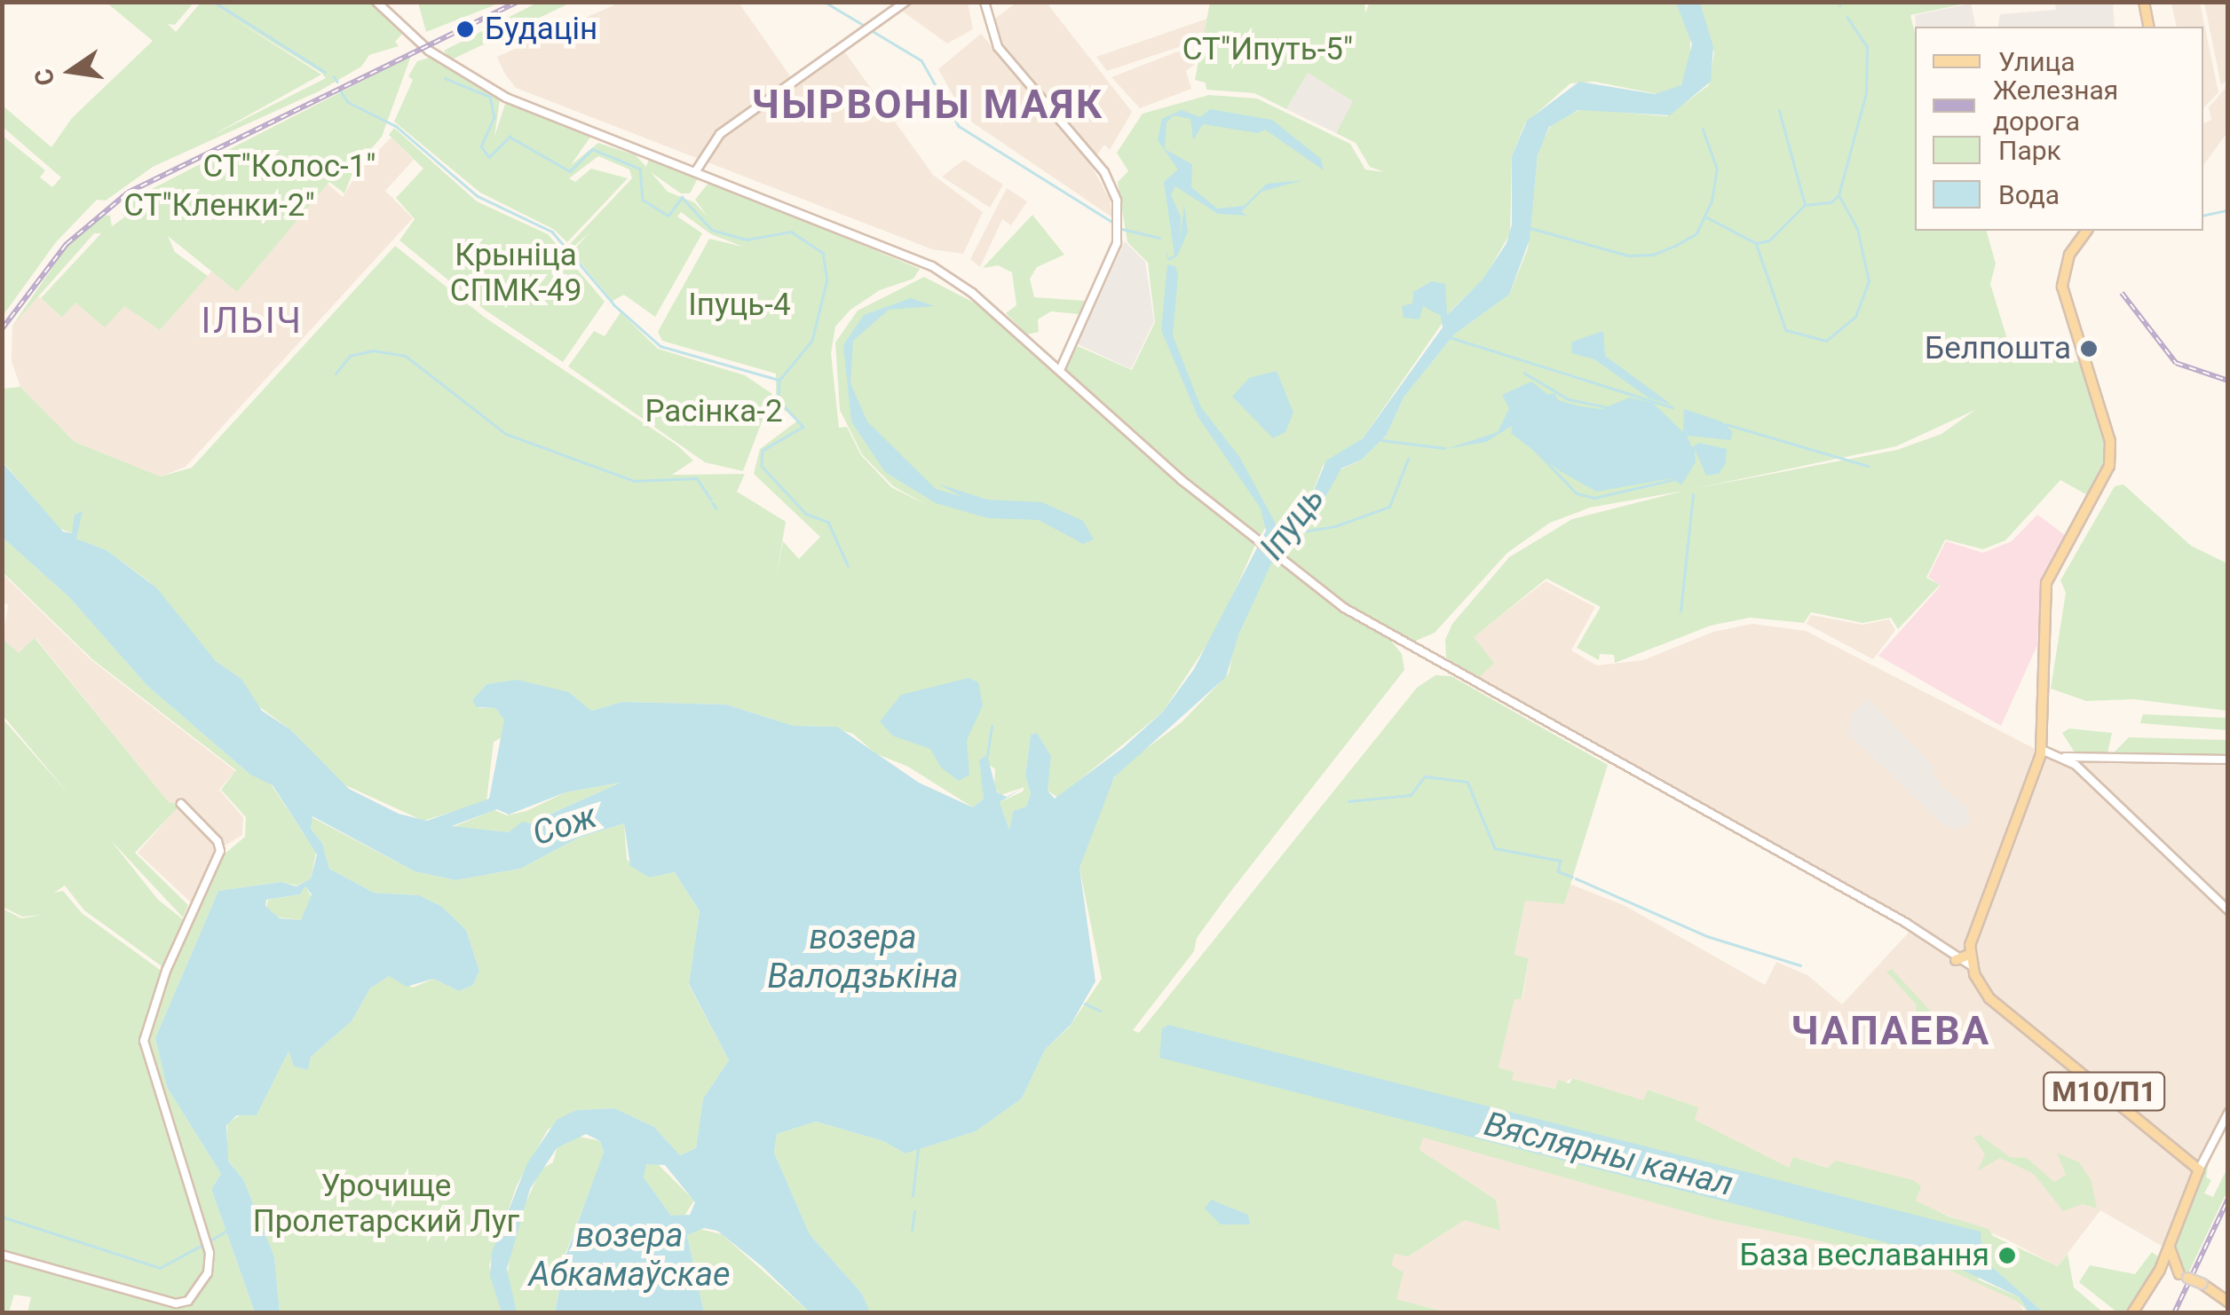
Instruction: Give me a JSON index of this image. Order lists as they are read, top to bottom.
{
  "streets": {
    "main road": ["М10/П1"]
  },
  "districts": ["ЧЫРВОНЫ МАЯК", "ІЛЬІЧ", "ЧАПАЕВА"],
  "water": [
    "Іпуць",
    "Сож",
    "возера Валодзькіна",
    "Вяслярны канал",
    "возера Абкамаўскае"
  ],
  "parks": [
    "СТ\"Ипуть-5\"",
    "СТ\"Колос-1\"",
    "СТ\"Кленки-2\"",
    "Крыніца СПМК-49",
    "Іпуць-4",
    "Расінка-2",
    "Урочище Пролетарский Луг"
  ],
  "places": ["Будацін", "Белпошта", "База веславання"],
  "legend": [
    "Улица",
    "Железная дорога",
    "Парк",
    "Вода"
  ],
  "north": "left"
}
